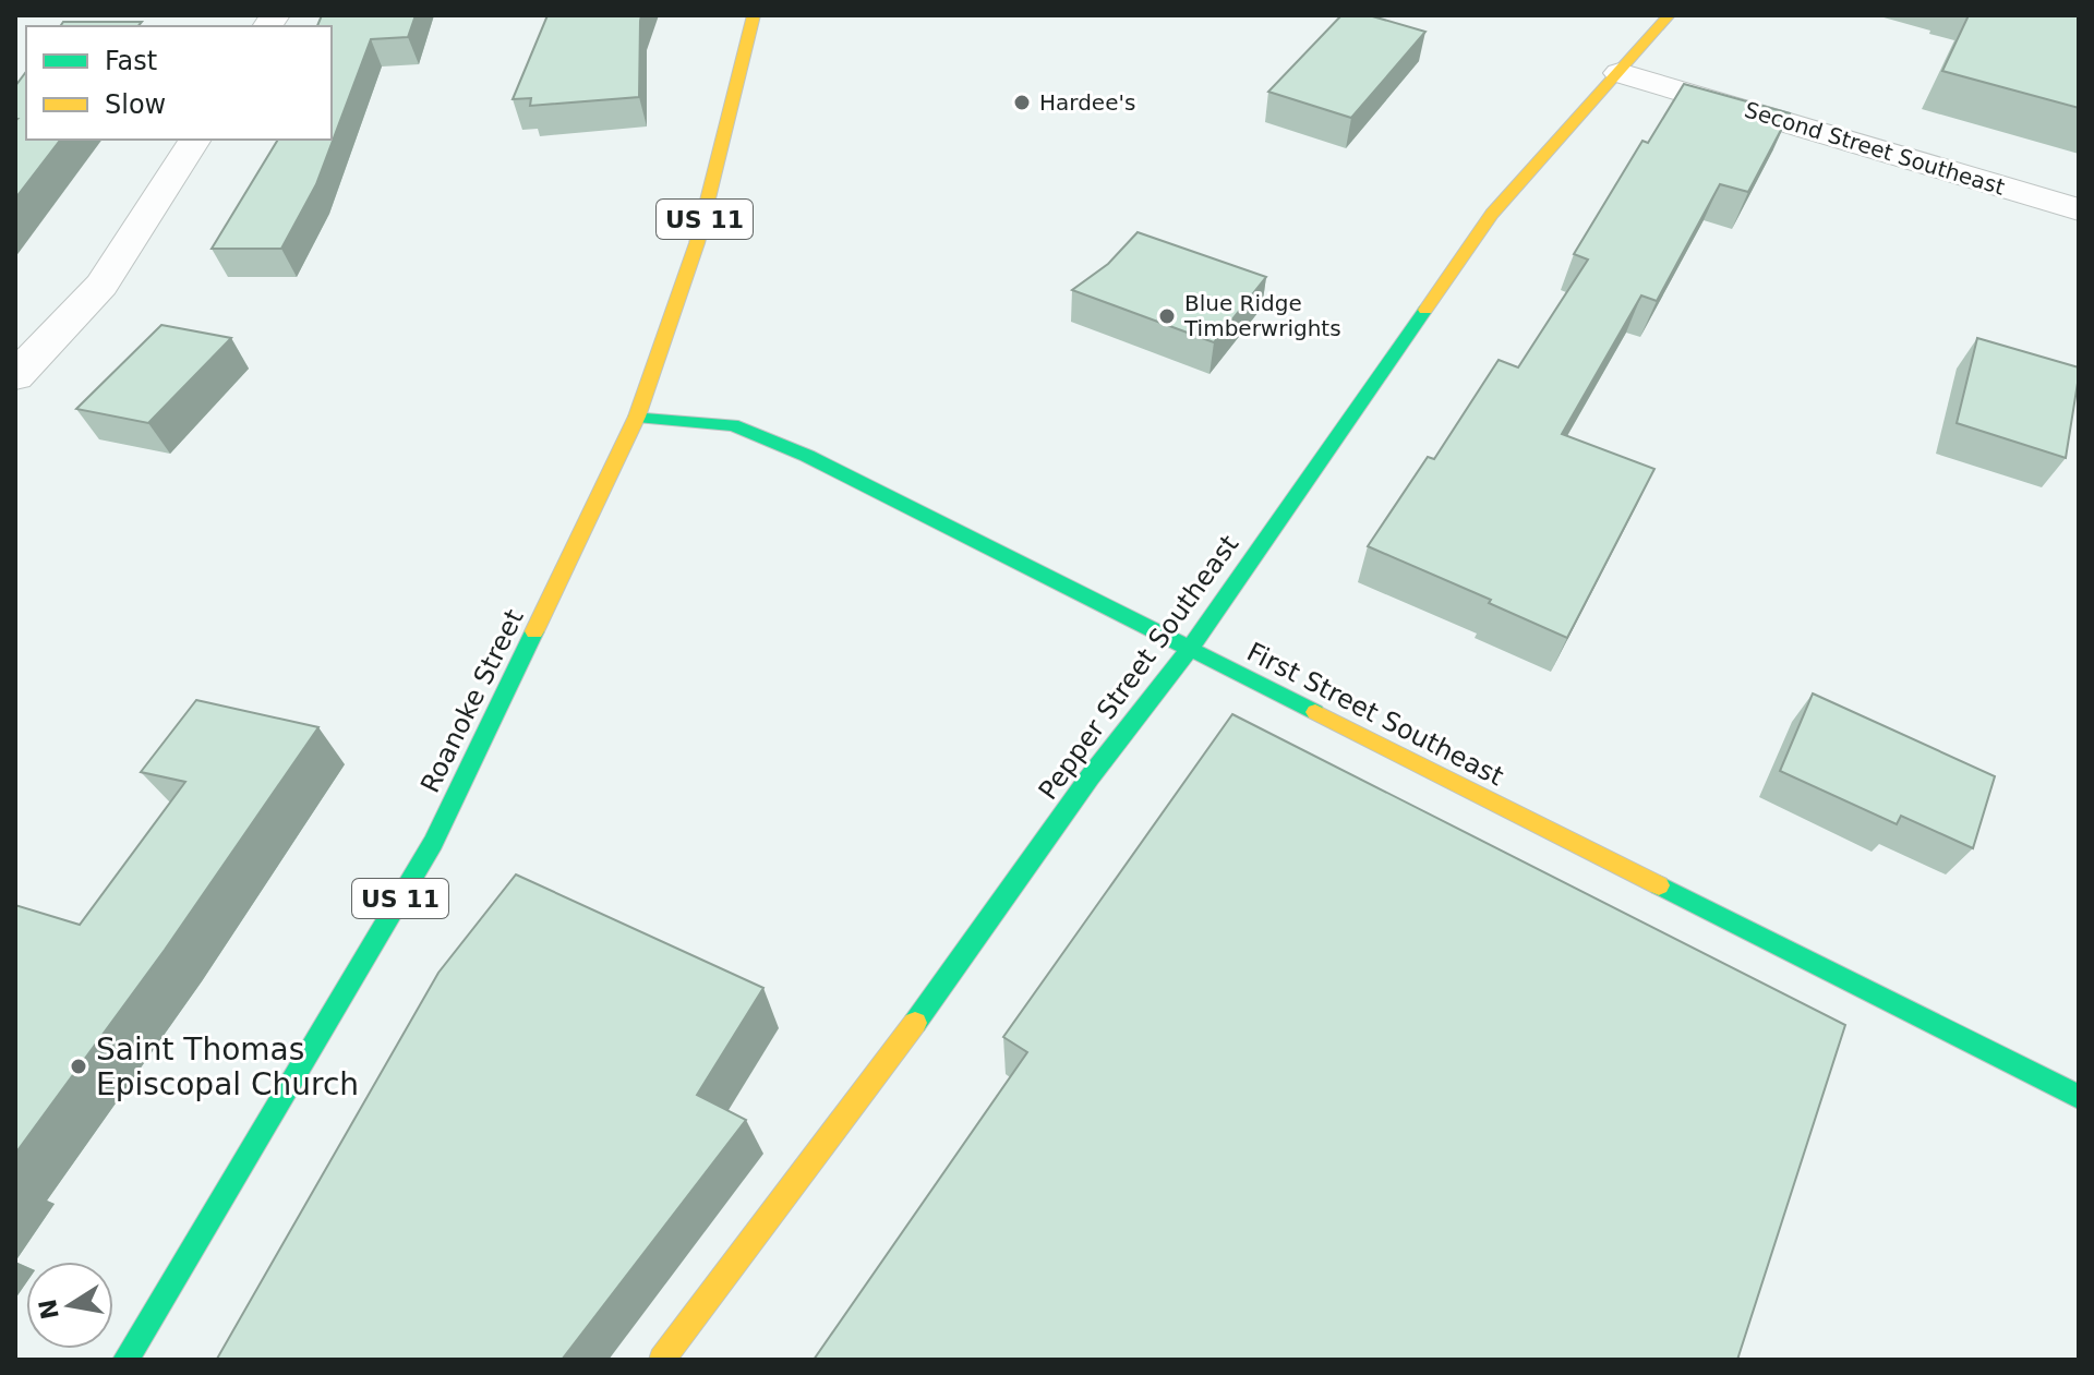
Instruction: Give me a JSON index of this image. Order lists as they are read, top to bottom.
{
  "streets": {
    "street": [
      "Second Street Southeast",
      "US 11",
      "Pepper Street Southeast",
      "Roanoke Street",
      "First Street Southeast"
    ]
  },
  "crossings": [
    ["Second Street Southeast", "Pepper Street Southeast"],
    ["Pepper Street Southeast", "First Street Southeast"],
    ["Roanoke Street", "First Street Southeast"]
  ],
  "places": ["Hardee's", "Blue Ridge Timberwrights", "Saint Thomas Episcopal Church"],
  "legend": ["Fast", "Slow"],
  "north": "left"
}
